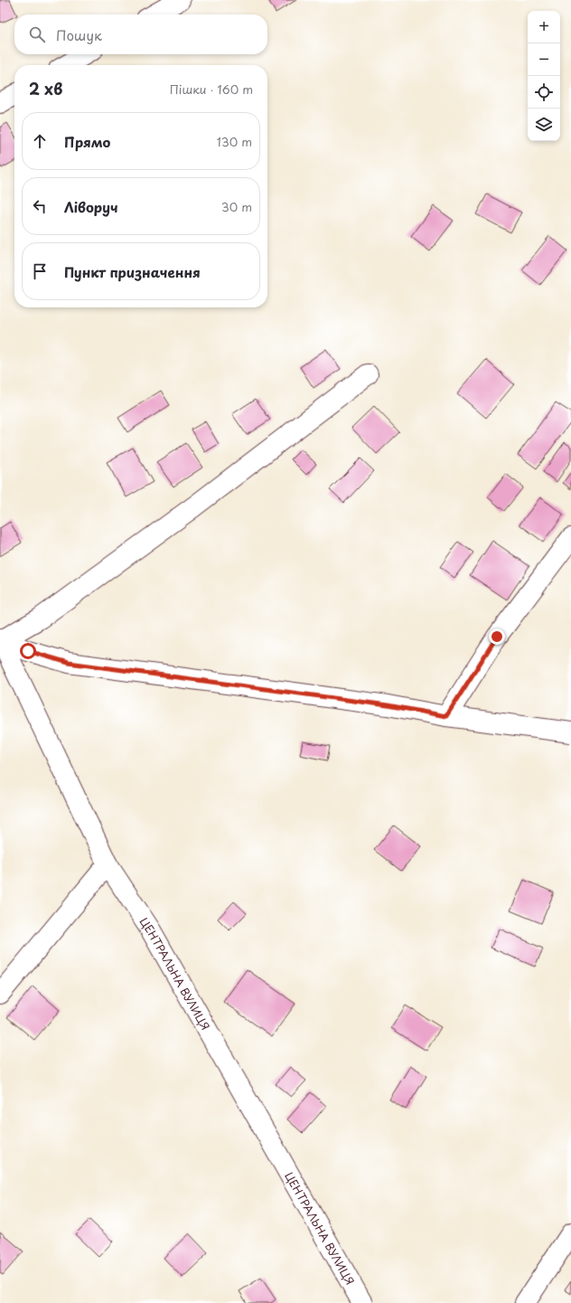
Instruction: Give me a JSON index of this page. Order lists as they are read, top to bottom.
{
  "streets": {
    "street": ["ЦЕНТРАЛЬНА ВУЛИЦЯ"]
  },
  "page": {
    "map_buttons": ["+", "−"],
    "search": "Пошук",
    "heading": ["2 хв", "Пішки · 160 m"],
    "list": [
      ["Прямо", "130 m"],
      ["Ліворуч", "30 m"],
      "Пункт призначення"
    ]
  }
}
